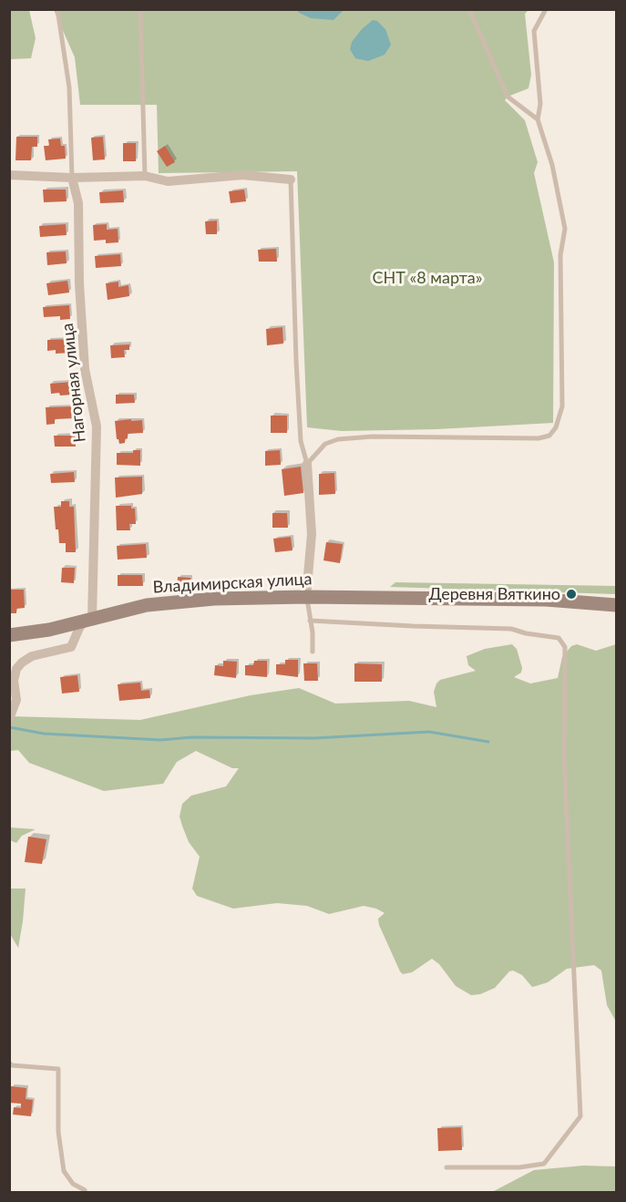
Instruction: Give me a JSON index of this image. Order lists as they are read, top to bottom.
{
  "streets": {
    "street": ["Нагорная улица", "Владимирская улица"]
  },
  "crossings": [
    ["Нагорная улица", "Владимирская улица"]
  ],
  "parks": ["СНТ «8 марта»"],
  "places": ["Деревня Вяткино"]
}
